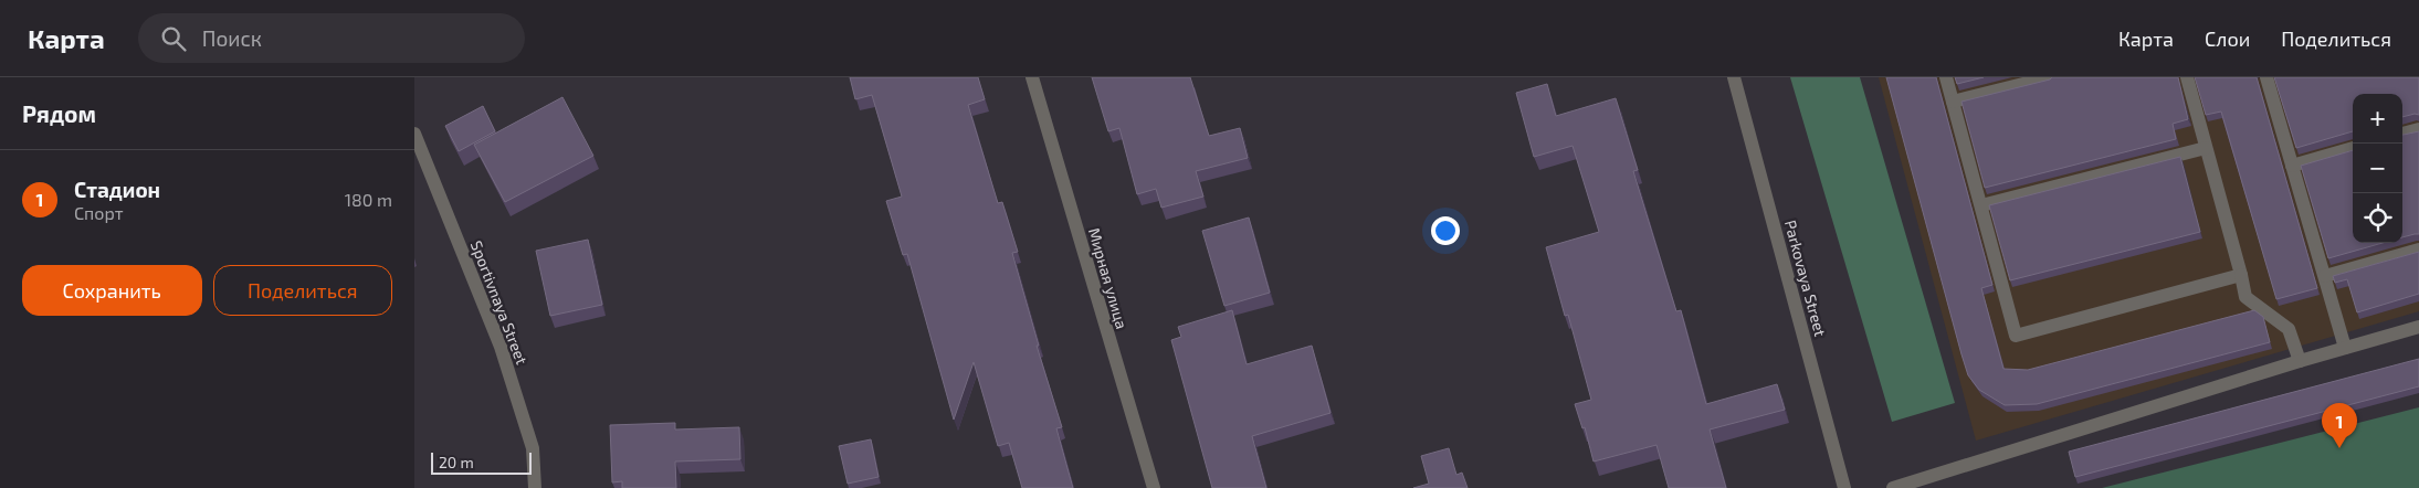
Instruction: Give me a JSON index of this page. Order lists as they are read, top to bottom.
{
  "streets": {
    "street": ["Мирная улица", "Parkovaya Street", "Sportivnaya Street"]
  },
  "scale_bar": "20 m",
  "page": {
    "header": "Карта",
    "search": "Поиск",
    "nav": ["Карта", "Слои", "Поделиться"],
    "heading": "Рядом",
    "map_buttons": ["+", "−"],
    "list": [
      {
        "mark": "1",
        "name": "Стадион",
        "note": "Спорт",
        "value": "180 m"
      }
    ],
    "buttons": ["Сохранить", "Поделиться"],
    "pins": "1",
    "scale": "20 m"
  }
}
